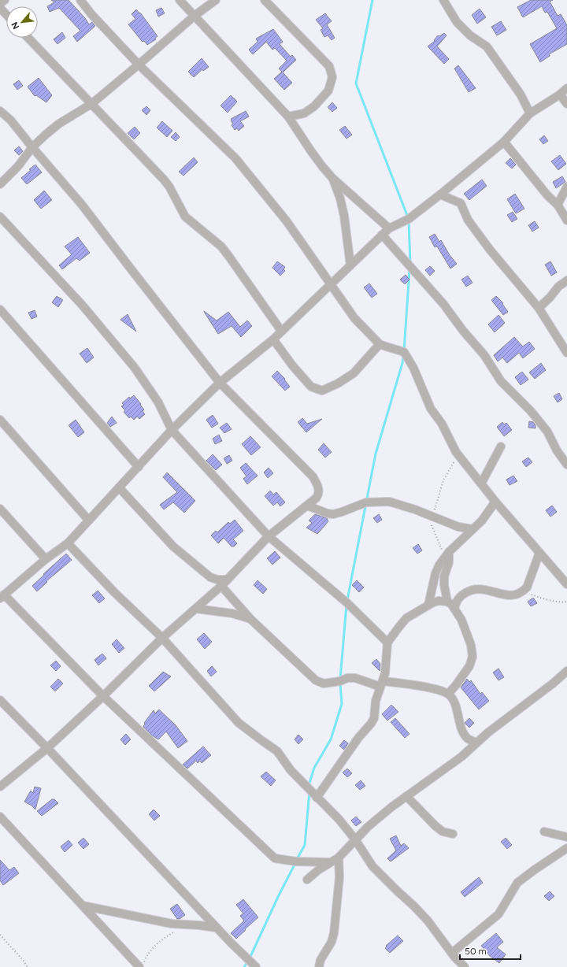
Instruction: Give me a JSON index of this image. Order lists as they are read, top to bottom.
{
  "scale_bar": "50 m",
  "north": "bottom left"
}
